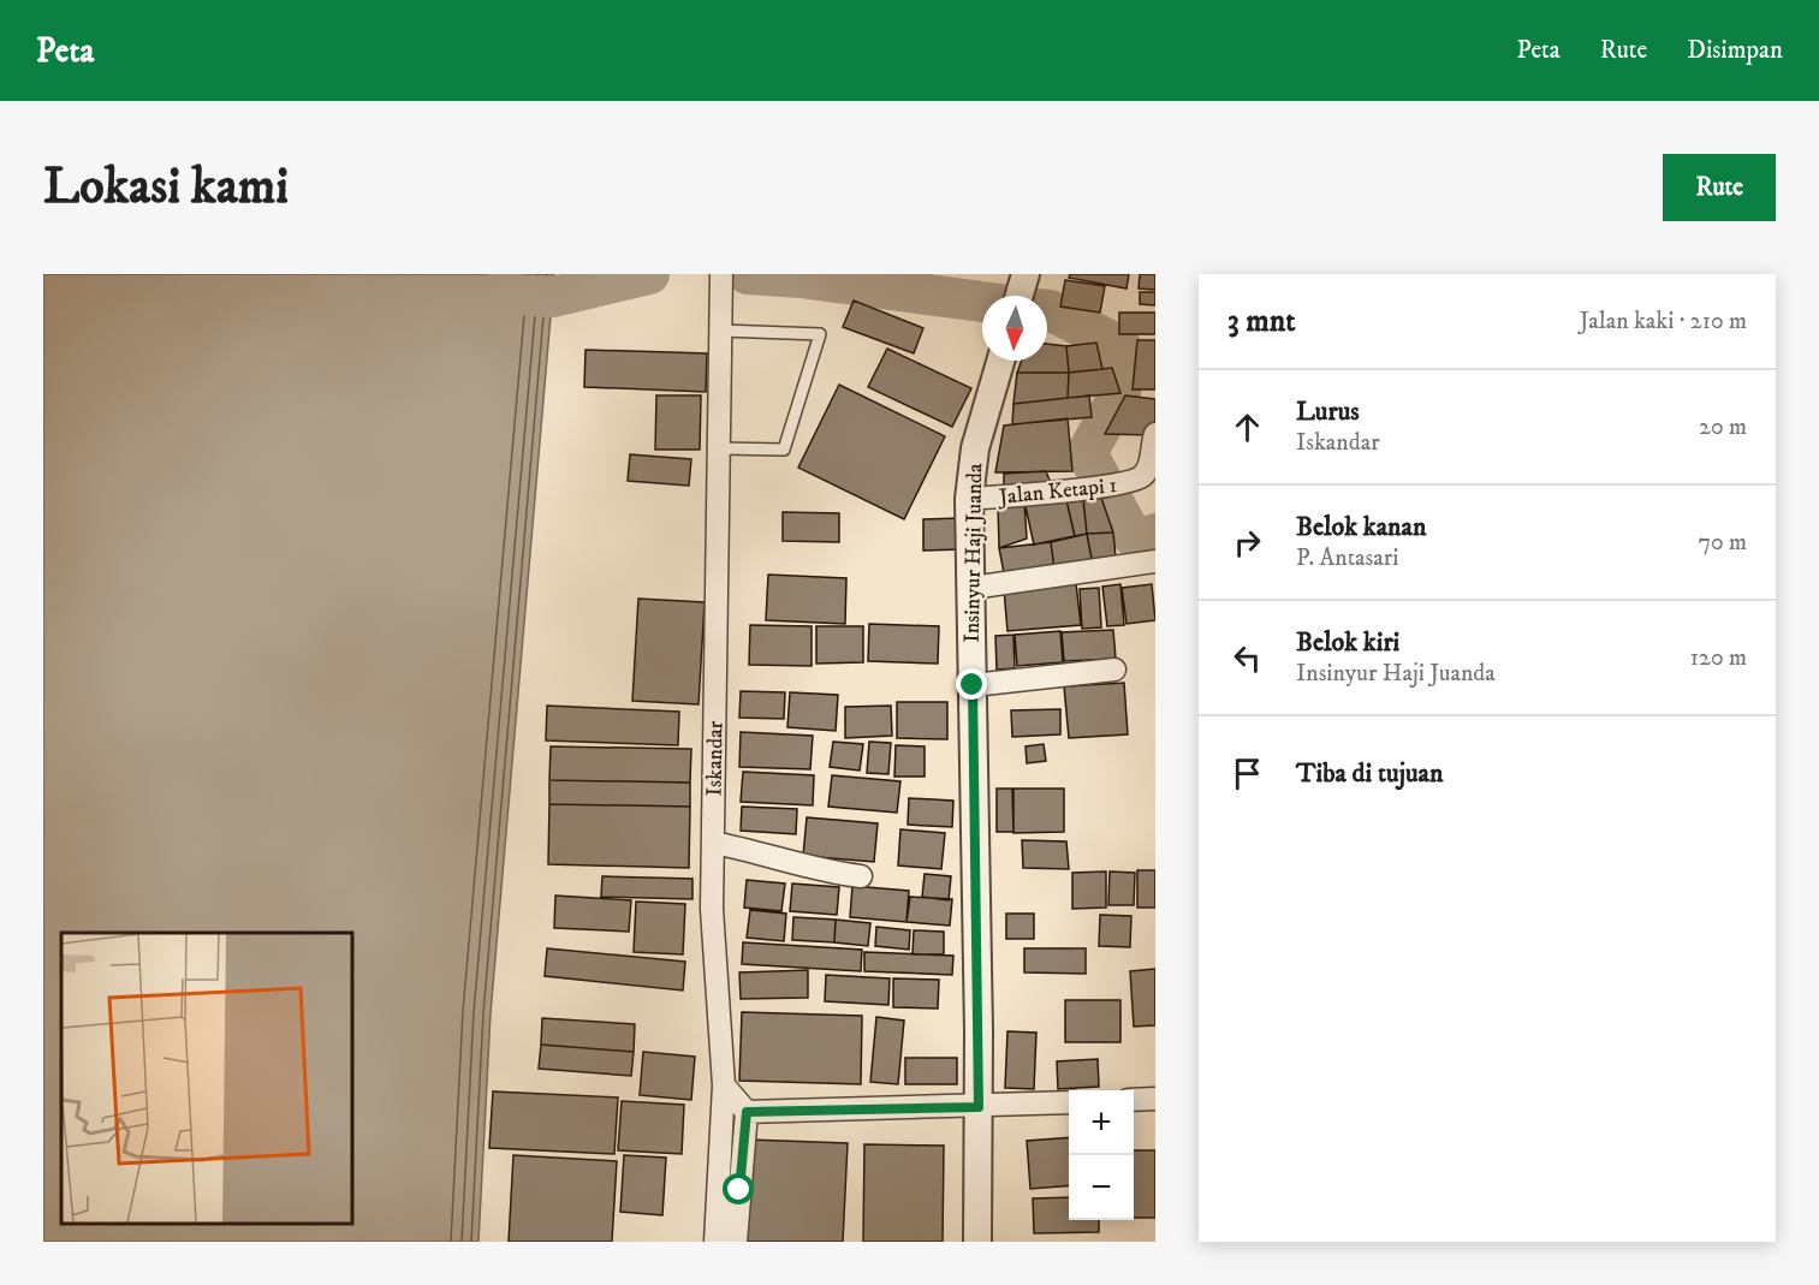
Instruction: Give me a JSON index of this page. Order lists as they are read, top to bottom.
{
  "streets": {
    "street": ["Jalan Ketapi 1", "Insinyur Haji Juanda", "Iskandar"]
  },
  "crossings": [
    ["Jalan Ketapi 1", "Insinyur Haji Juanda"]
  ],
  "north": "bottom",
  "page": {
    "header": "Peta",
    "nav": ["Peta", "Rute", "Disimpan"],
    "buttons": "Rute",
    "title": "Lokasi kami",
    "heading": ["3 mnt", "Jalan kaki · 210 m"],
    "list": [
      ["Lurus", "Iskandar", "20 m"],
      ["Belok kanan", "P. Antasari", "70 m"],
      ["Belok kiri", "Insinyur Haji Juanda", "120 m"],
      "Tiba di tujuan"
    ],
    "map_buttons": ["+", "−"]
  }
}
